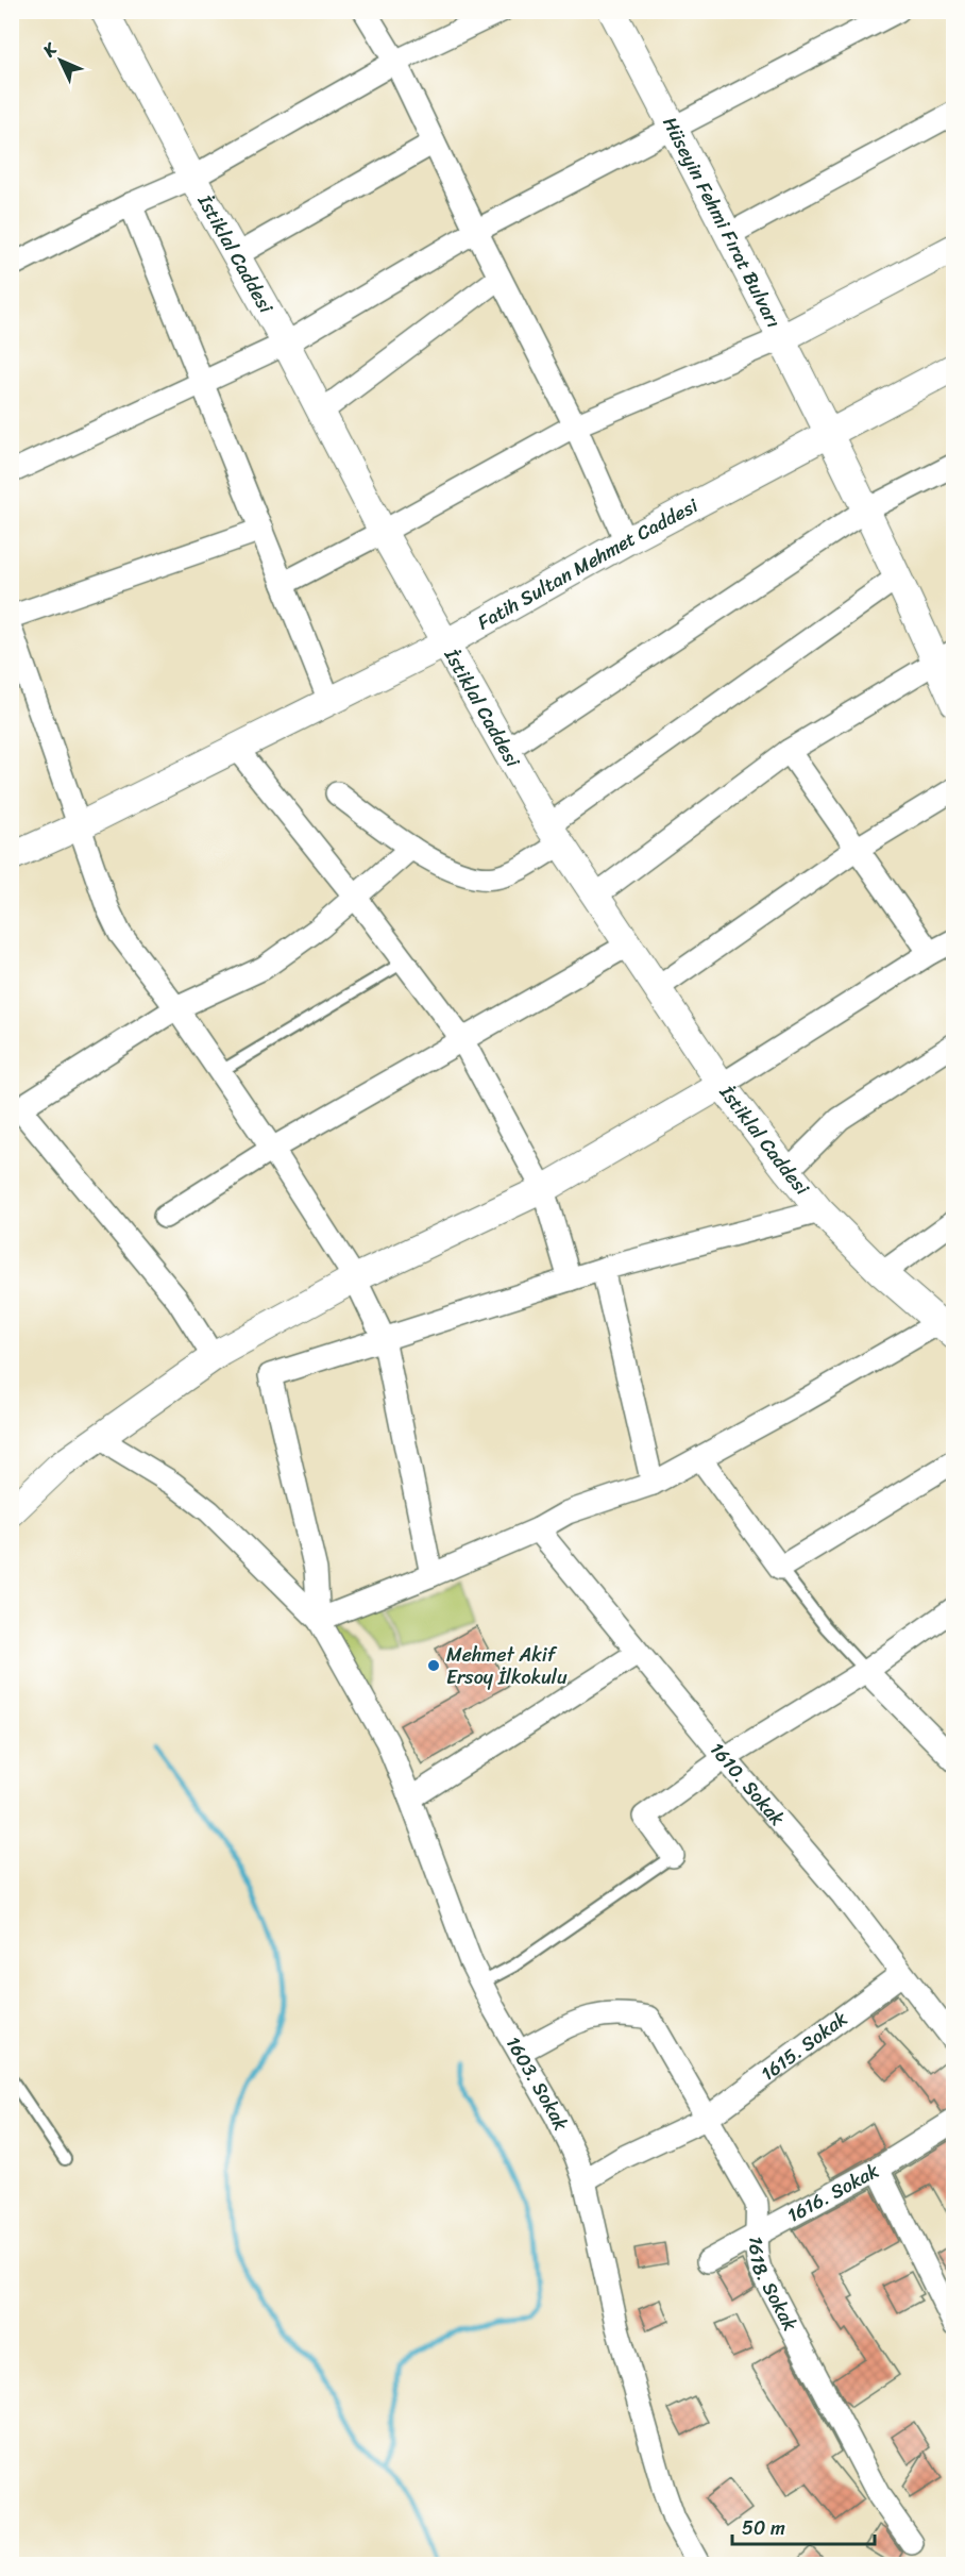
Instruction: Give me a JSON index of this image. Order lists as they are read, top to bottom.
{
  "streets": {
    "street": [
      "Hüseyin Fehmi Fırat Bulvarı",
      "İstiklal Caddesi",
      "Fatih Sultan Mehmet Caddesi",
      "1610. Sokak",
      "1615. Sokak",
      "1603. Sokak",
      "1616. Sokak",
      "1618. Sokak"
    ]
  },
  "crossings": [
    ["Hüseyin Fehmi Fırat Bulvarı", "Fatih Sultan Mehmet Caddesi"],
    ["İstiklal Caddesi", "Fatih Sultan Mehmet Caddesi"],
    ["1610. Sokak", "1615. Sokak"],
    ["1615. Sokak", "1603. Sokak"],
    ["1615. Sokak", "1618. Sokak"],
    ["1603. Sokak", "1618. Sokak"],
    ["1616. Sokak", "1618. Sokak"]
  ],
  "places": ["Mehmet Akif Ersoy İlkokulu"],
  "scale_bar": "50 m",
  "north": "top left"
}
